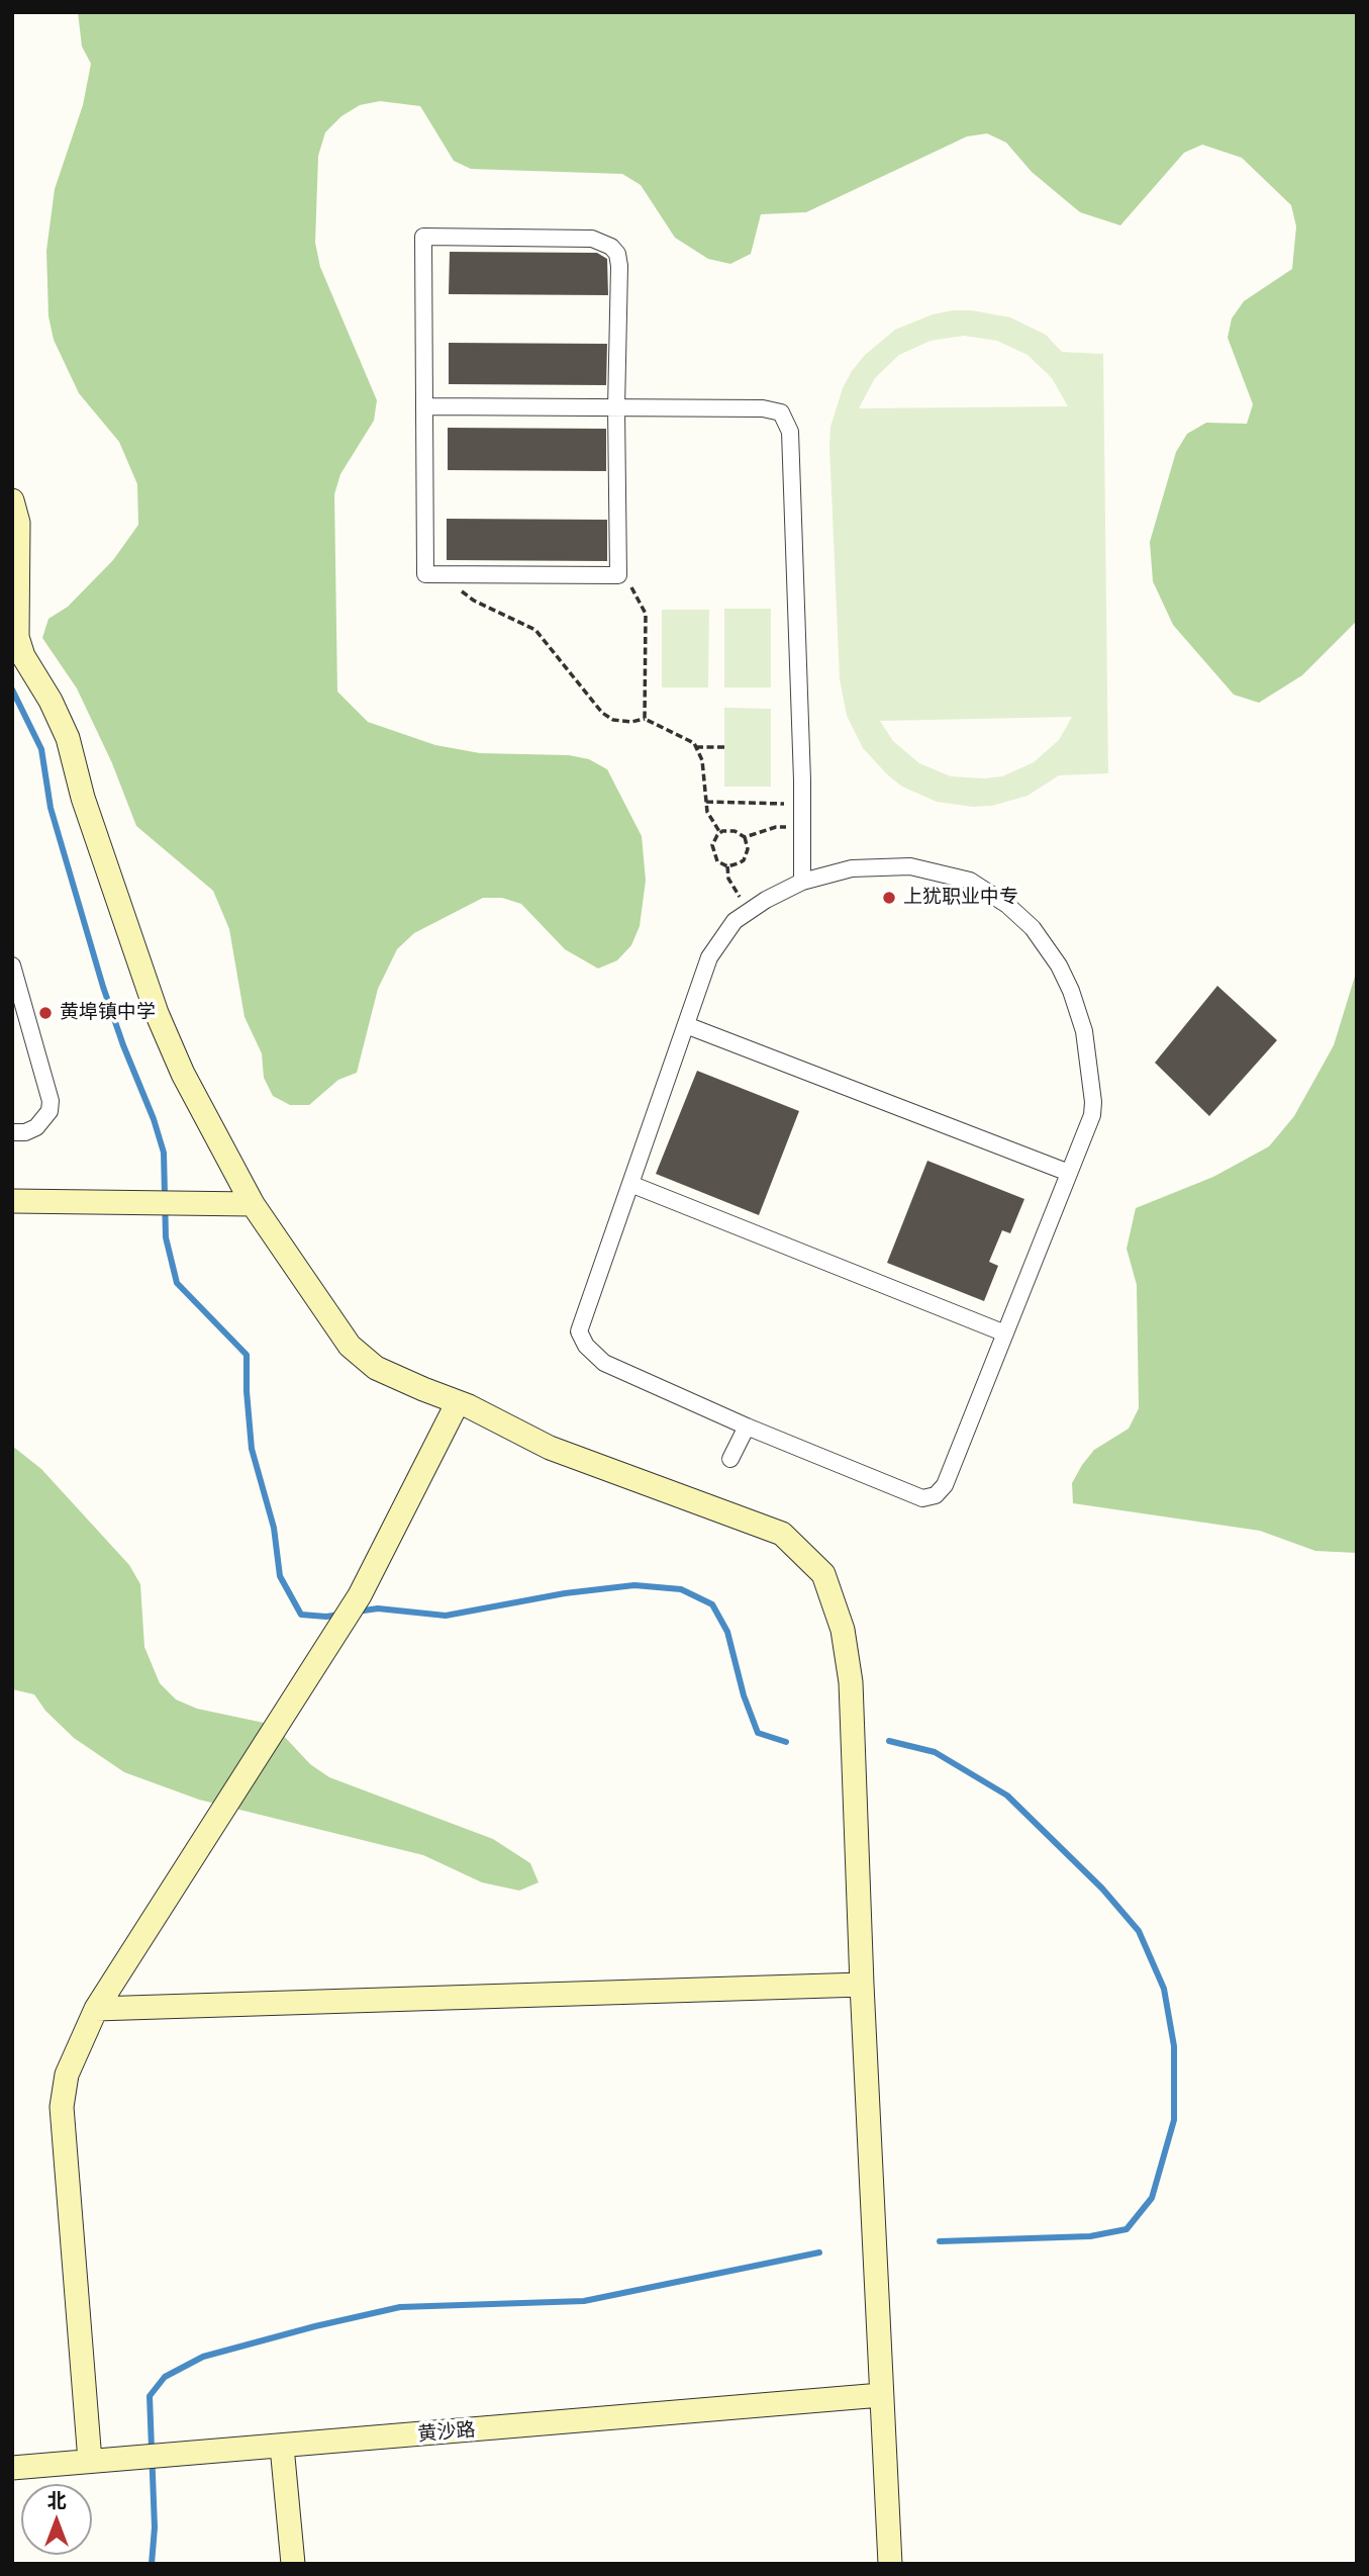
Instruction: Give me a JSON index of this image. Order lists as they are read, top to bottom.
{
  "streets": {
    "street": ["黄沙路"]
  },
  "places": ["上犹职业中专", "黄埠镇中学"],
  "north": "top"
}
